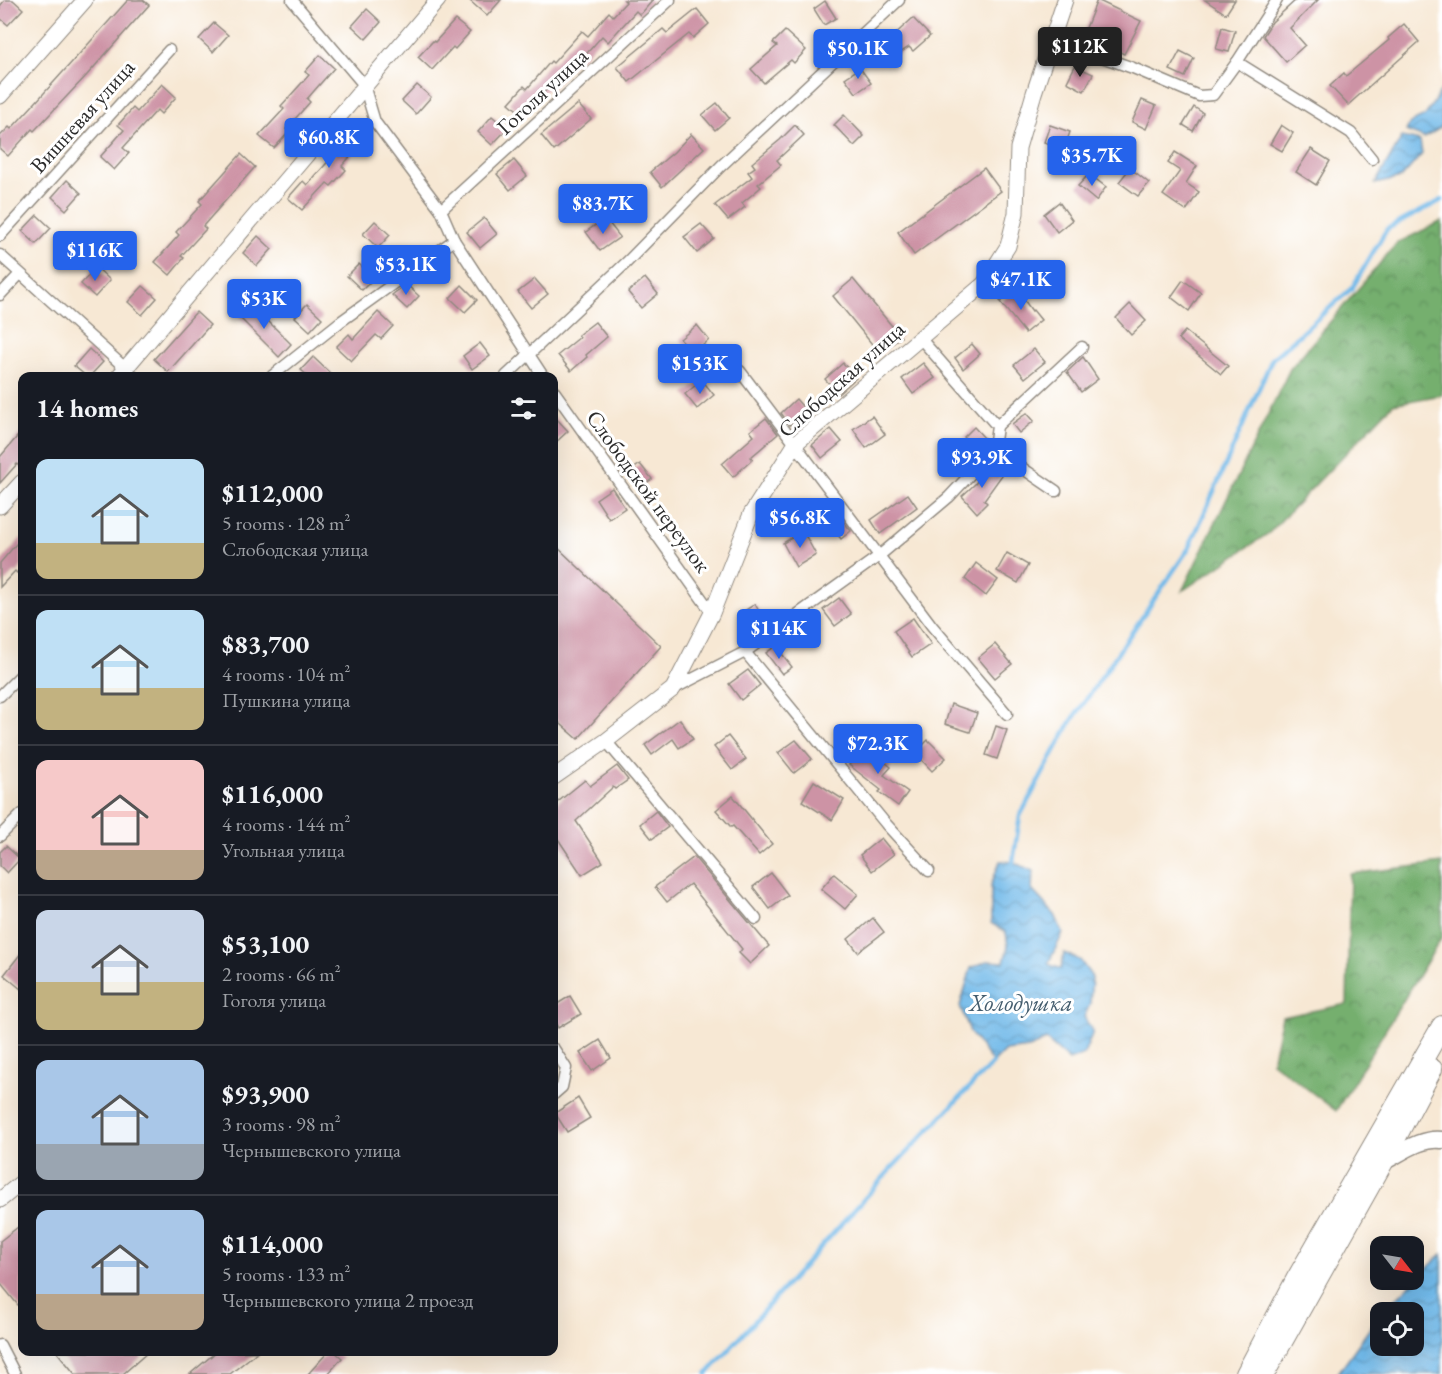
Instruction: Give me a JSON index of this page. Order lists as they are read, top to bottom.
{
  "streets": {
    "street": [
      "Гоголя улица",
      "Вишневая улица",
      "Слободская улица",
      "Слободской переулок"
    ]
  },
  "crossings": [
    ["Слободская улица", "Слободской переулок"]
  ],
  "water": ["Холодушка"],
  "north": "bottom right",
  "page": {
    "price": [
      "$112K",
      "$50.1K",
      "$60.8K",
      "$35.7K",
      "$83.7K",
      "$116K",
      "$53.1K",
      "$47.1K",
      "$53K",
      "$153K",
      "$93.9K",
      "$56.8K",
      "$114K",
      "$72.3K"
    ],
    "heading": "14 homes",
    "list": [
      {
        "name": "$112,000",
        "note": "5 rooms · 128 m² · Слободская улица"
      },
      {
        "name": "$83,700",
        "note": "4 rooms · 104 m² · Пушкина улица"
      },
      {
        "name": "$116,000",
        "note": "4 rooms · 144 m² · Угольная улица"
      },
      {
        "name": "$53,100",
        "note": "2 rooms · 66 m² · Гоголя улица"
      },
      {
        "name": "$93,900",
        "note": "3 rooms · 98 m² · Чернышевского улица"
      },
      {
        "name": "$114,000",
        "note": "5 rooms · 133 m² · Чернышевского улица 2 проезд"
      }
    ]
  }
}
